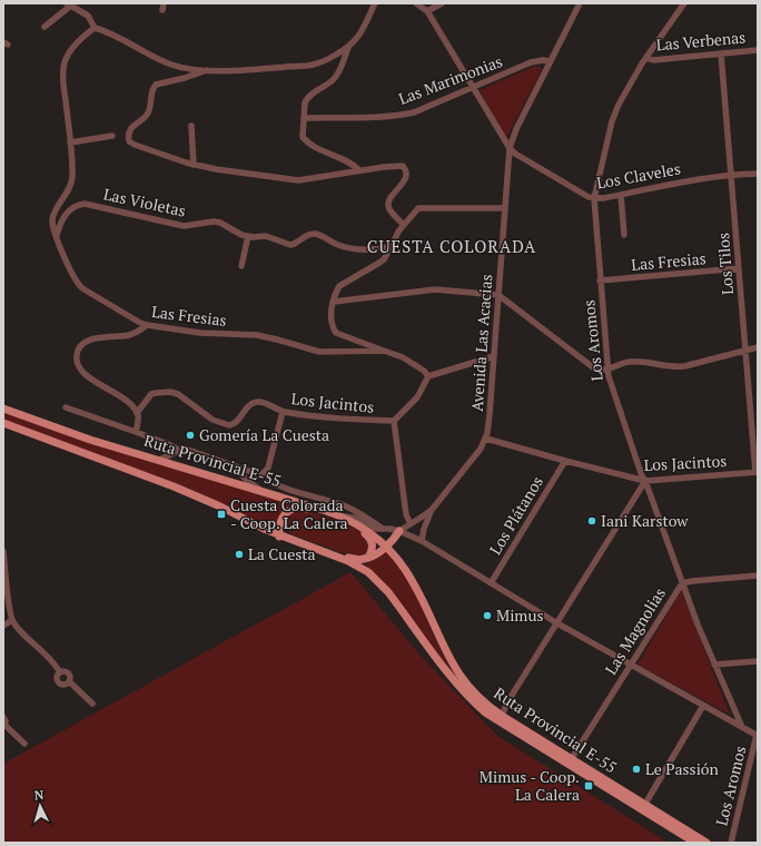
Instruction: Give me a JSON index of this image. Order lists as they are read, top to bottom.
{
  "streets": {
    "main road": ["Ruta Provincial E-55"],
    "street": [
      "Las Verbenas",
      "Las Marimonias",
      "Los Claveles",
      "Las Violetas",
      "Las Fresias",
      "Los Tilos",
      "Los Aromos",
      "Avenida Las Acacias",
      "Los Jacintos",
      "Los Plátanos",
      "Las Magnolias"
    ]
  },
  "crossings": [
    ["Las Verbenas", "Los Tilos"],
    ["Las Verbenas", "Los Aromos"],
    ["Las Marimonias", "Los Claveles"],
    ["Las Marimonias", "Avenida Las Acacias"],
    ["Los Claveles", "Los Tilos"],
    ["Los Claveles", "Los Aromos"],
    ["Los Claveles", "Avenida Las Acacias"],
    ["Las Violetas", "Las Fresias"],
    ["Las Fresias", "Los Tilos"],
    ["Las Fresias", "Los Aromos"],
    ["Las Fresias", "Los Jacintos"],
    ["Los Tilos", "Los Jacintos"],
    ["Los Aromos", "Los Jacintos"],
    ["Los Aromos", "Las Magnolias"],
    ["Avenida Las Acacias", "Los Jacintos"],
    ["Los Jacintos", "Los Plátanos"],
    ["Ruta Provincial E-55", "Las Magnolias"]
  ],
  "districts": ["CUESTA COLORADA"],
  "places": {
    "other": [
      "Gomería La Cuesta",
      "Iani Karstow",
      "La Cuesta",
      "Mimus",
      "Le Passión"
    ],
    "transit": ["Cuesta Colorada - Coop. La Calera", "Mimus - Coop. La Calera"]
  },
  "north": "top"
}
